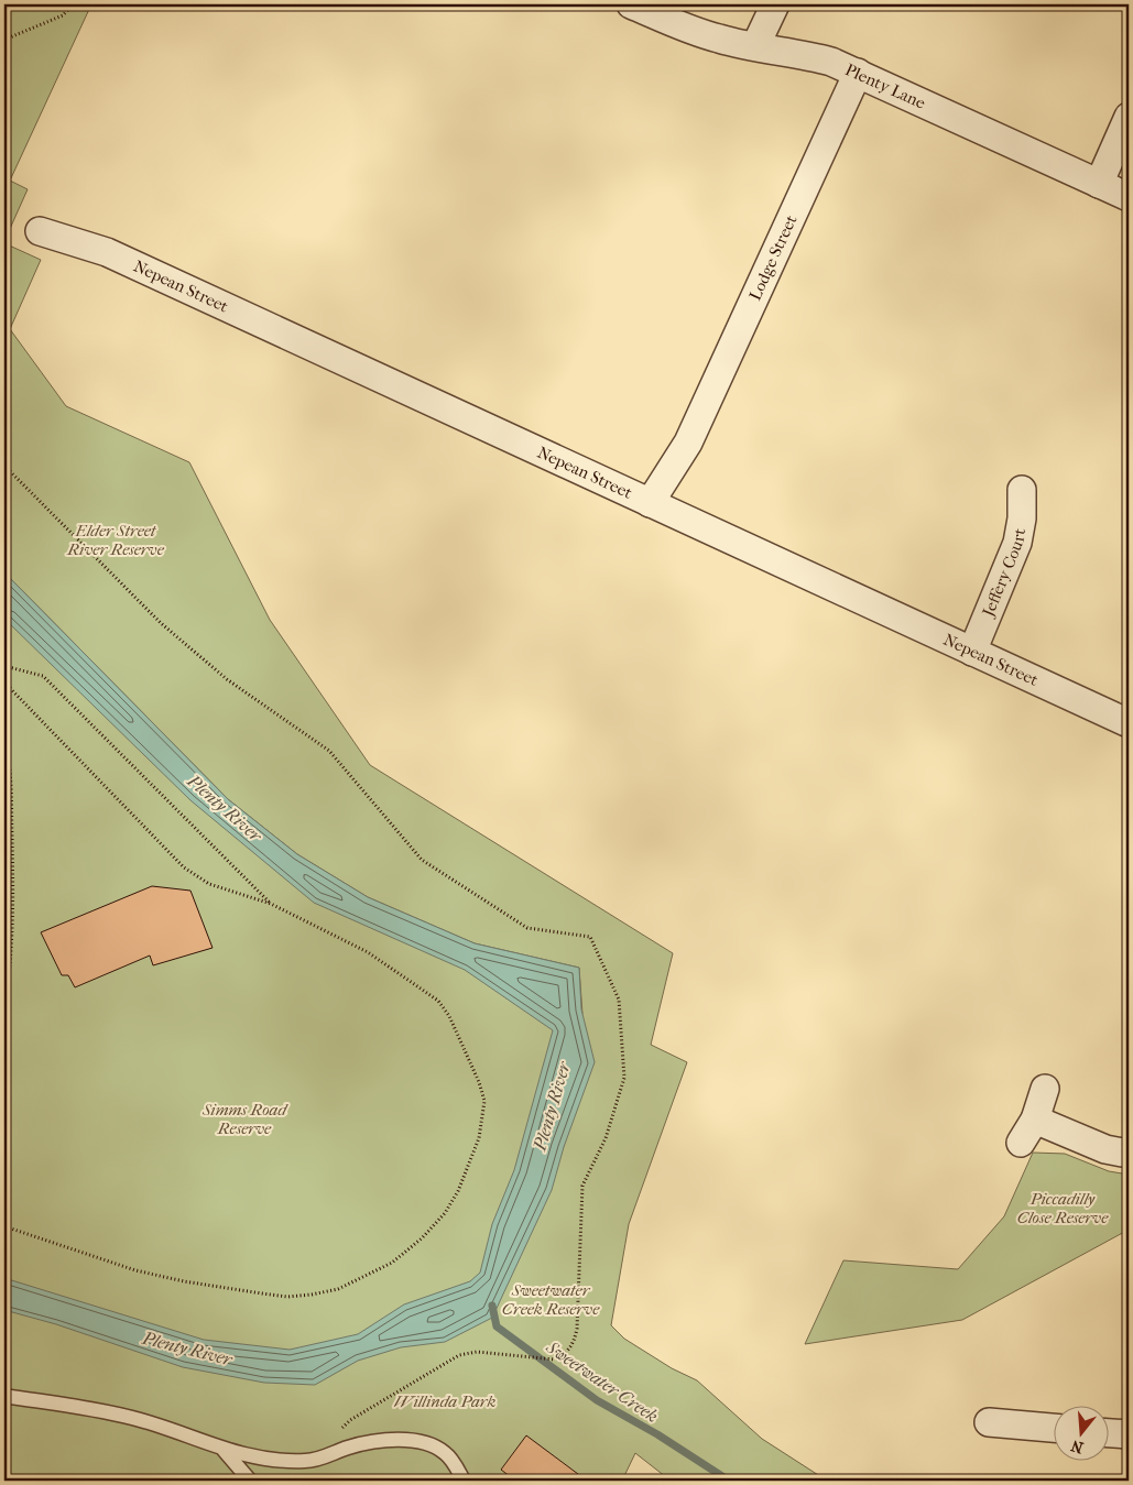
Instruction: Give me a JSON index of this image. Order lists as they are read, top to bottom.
{
  "streets": {
    "street": [
      "Plenty Lane",
      "Lodge Street",
      "Nepean Street",
      "Jeffery Court"
    ]
  },
  "crossings": [
    ["Plenty Lane", "Lodge Street"],
    ["Lodge Street", "Nepean Street"],
    ["Nepean Street", "Jeffery Court"]
  ],
  "water": ["Plenty River", "Sweetwater Creek"],
  "parks": [
    "Elder Street River Reserve",
    "Simms Road Reserve",
    "Piccadilly Close Reserve",
    "Sweetwater Creek Reserve",
    "Willinda Park"
  ],
  "north": "bottom"
}
